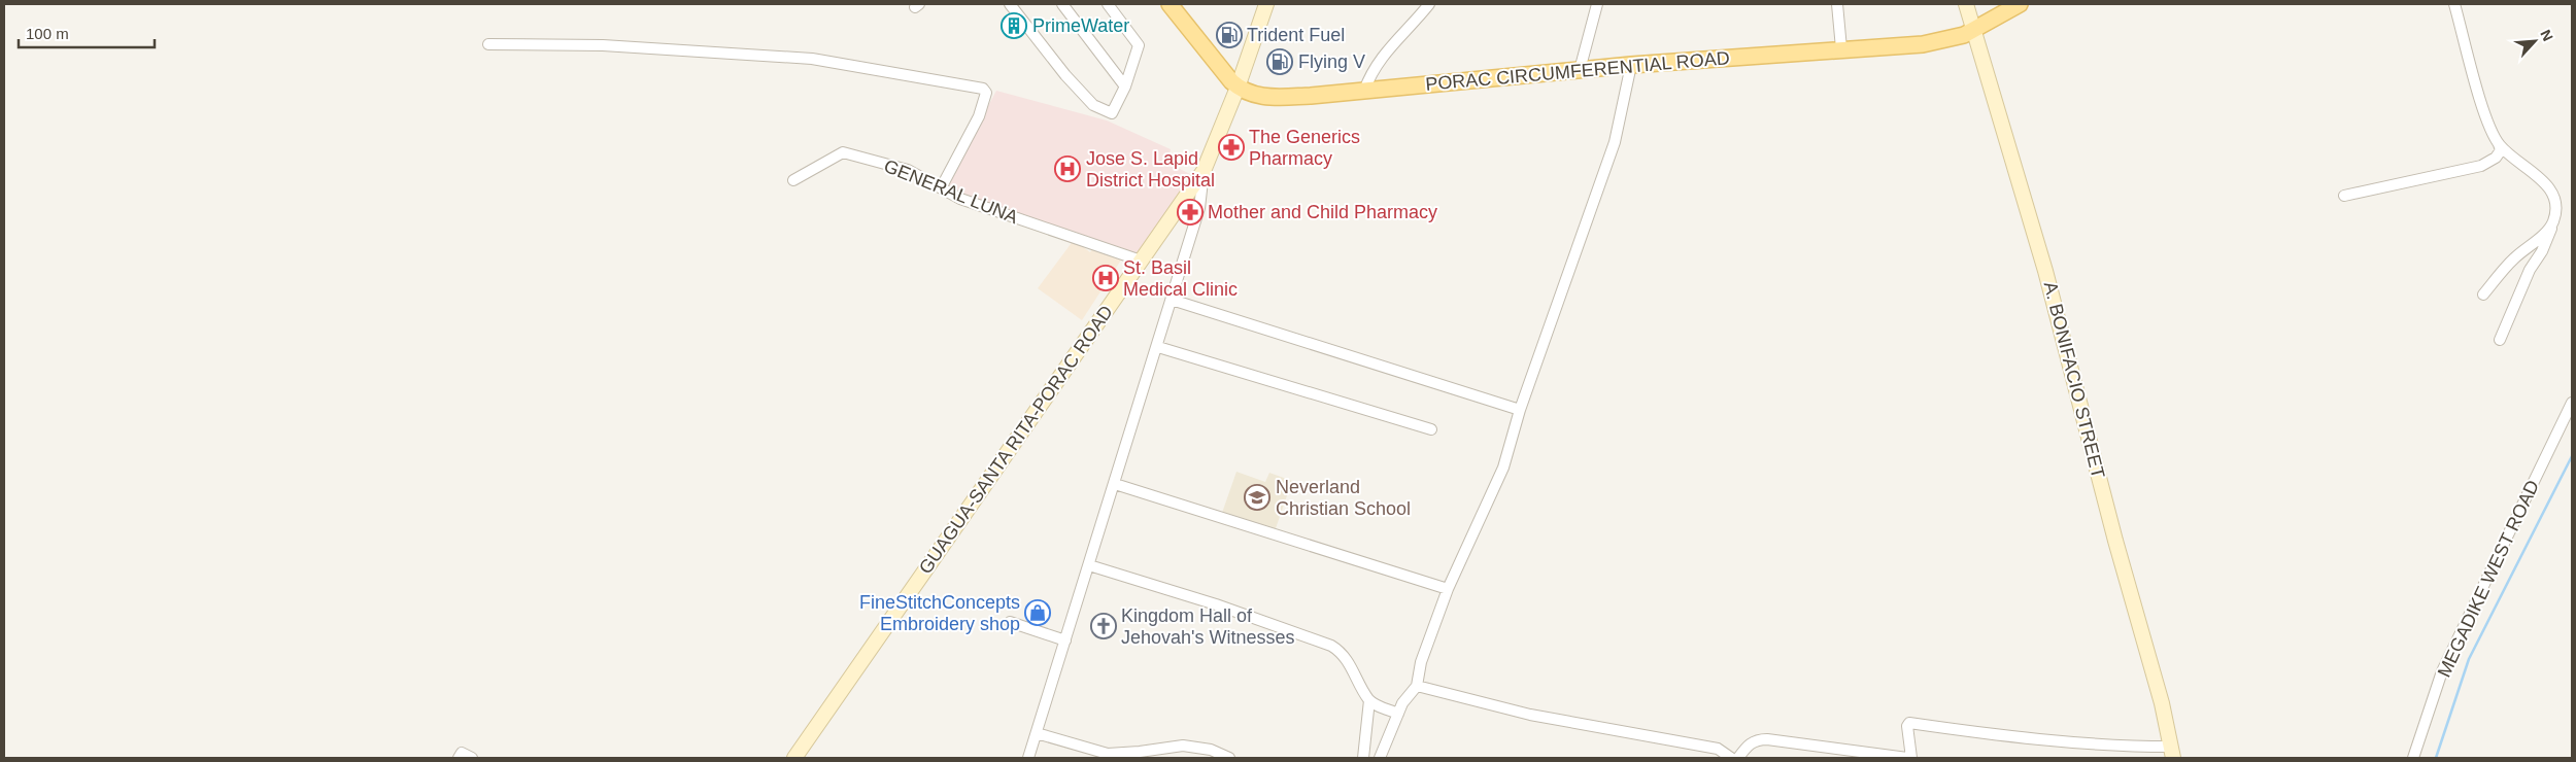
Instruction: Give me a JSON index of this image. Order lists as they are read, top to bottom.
{
  "streets": {
    "main road": ["PORAC CIRCUMFERENTIAL ROAD", "A. BONIFACIO STREET", "GUAGUA-SANTA RITA-PORAC ROAD"],
    "street": ["GENERAL LUNA", "MEGADIKE WEST ROAD"]
  },
  "crossings": [
    ["PORAC CIRCUMFERENTIAL ROAD", "A. BONIFACIO STREET"],
    ["PORAC CIRCUMFERENTIAL ROAD", "GUAGUA-SANTA RITA-PORAC ROAD"],
    ["GENERAL LUNA", "GUAGUA-SANTA RITA-PORAC ROAD"]
  ],
  "places": {
    "building": ["PrimeWater"],
    "fuel station": ["Trident Fuel", "Flying V"],
    "pharmacy": ["The Generics Pharmacy", "Mother and Child Pharmacy"],
    "hospital": ["Jose S. Lapid District Hospital", "St. Basil Medical Clinic"],
    "school or university": ["Neverland Christian School"],
    "shop": ["FineStitchConcepts Embroidery shop"],
    "church": ["Kingdom Hall of Jehovah's Witnesses"]
  },
  "scale_bar": "100 m",
  "north": "top right"
}
